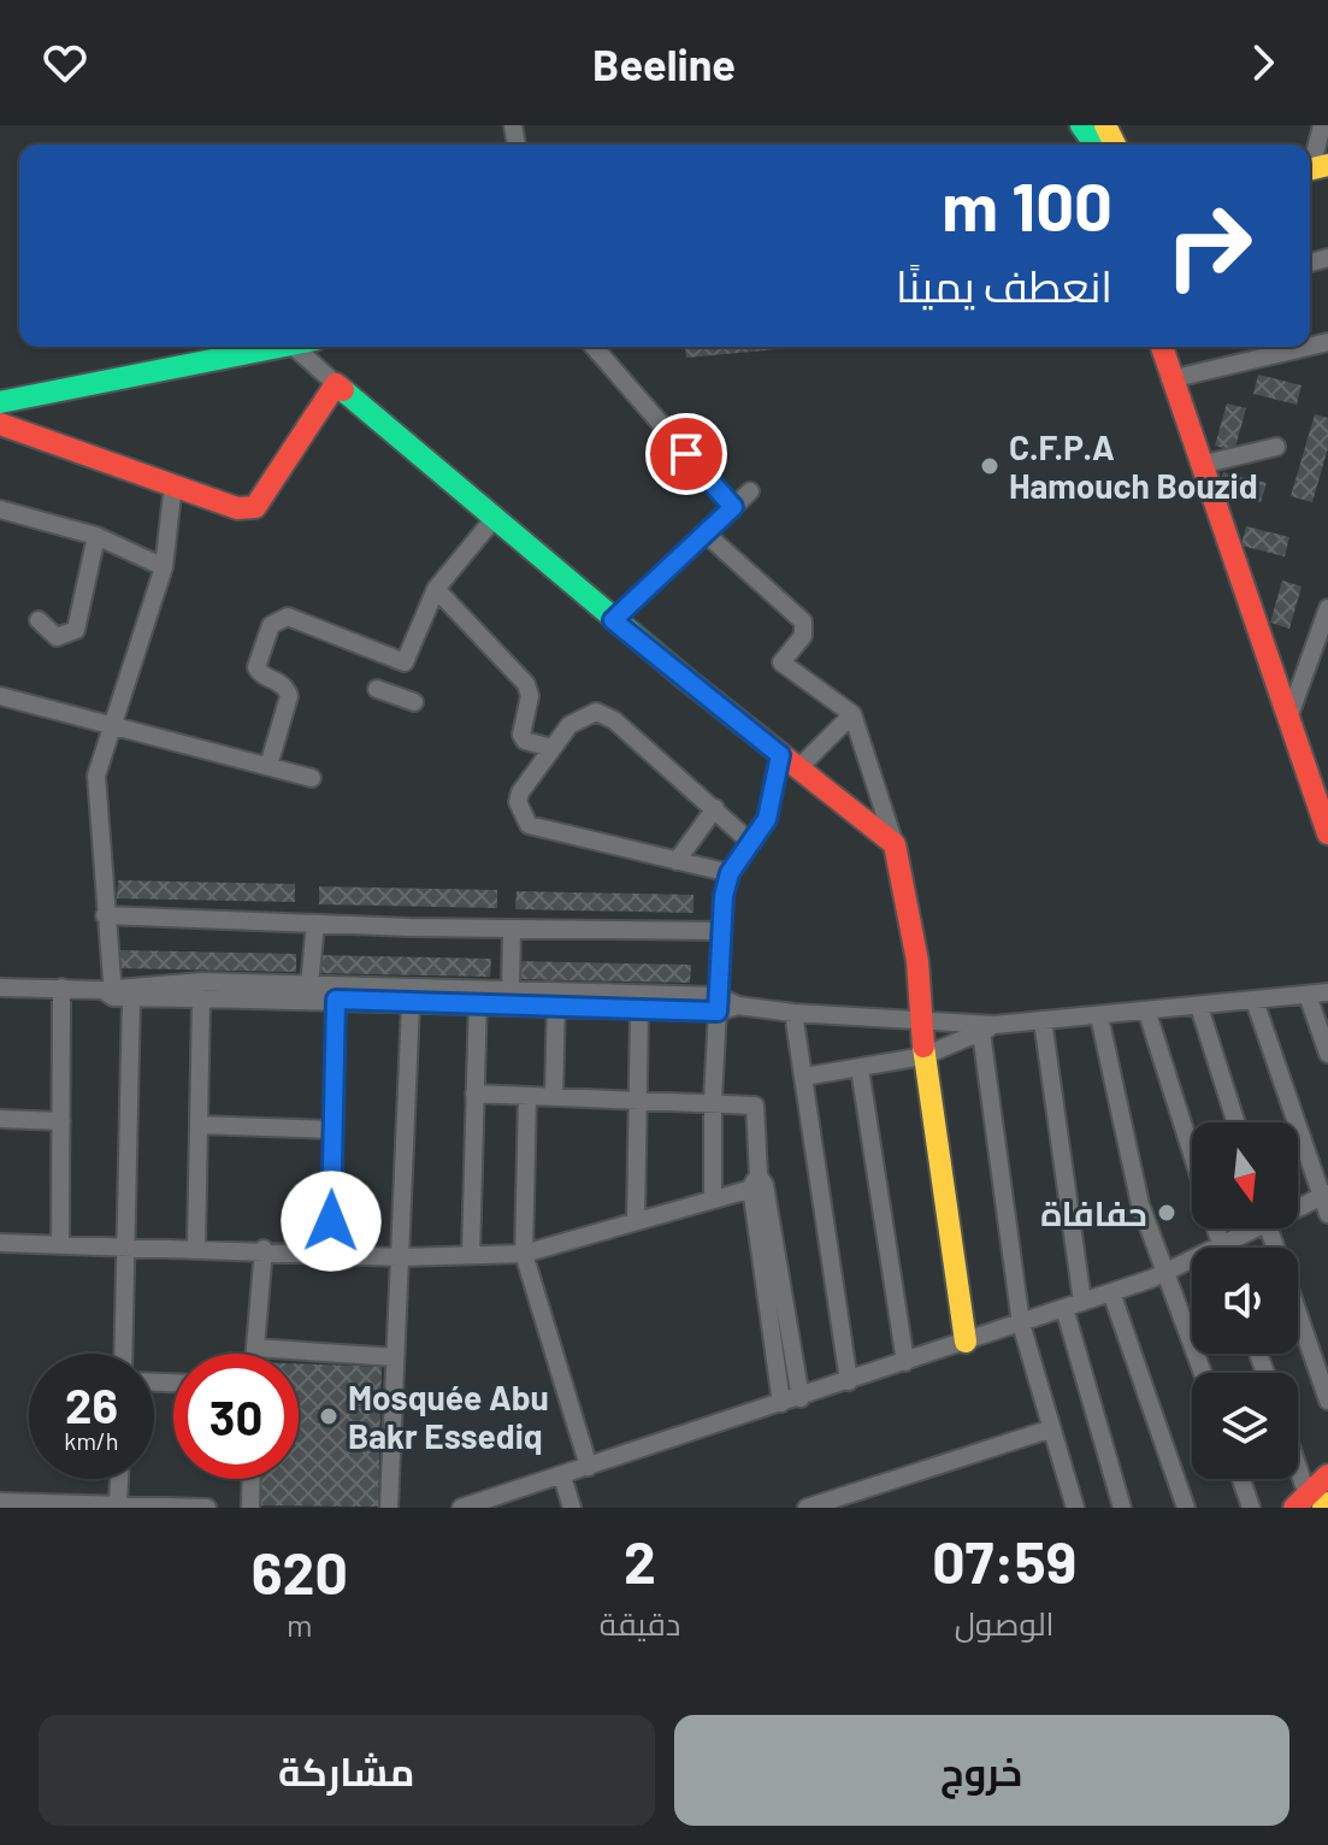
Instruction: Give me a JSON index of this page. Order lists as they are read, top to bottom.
{
  "places": ["C.F.P.A Hamouch Bouzid", "حفافاة", "Mosquée Abu Bakr Essediq"],
  "north": "bottom",
  "page": {
    "header": "Beeline",
    "turn": ["100 m", "انعطف يمينًا"],
    "speed": "26 km/h",
    "limit": "30",
    "eta": [
      "07:59",
      "الوصول",
      "2",
      "دقيقة",
      "620",
      "m"
    ],
    "buttons": ["خروج", "مشاركة"]
  }
}
